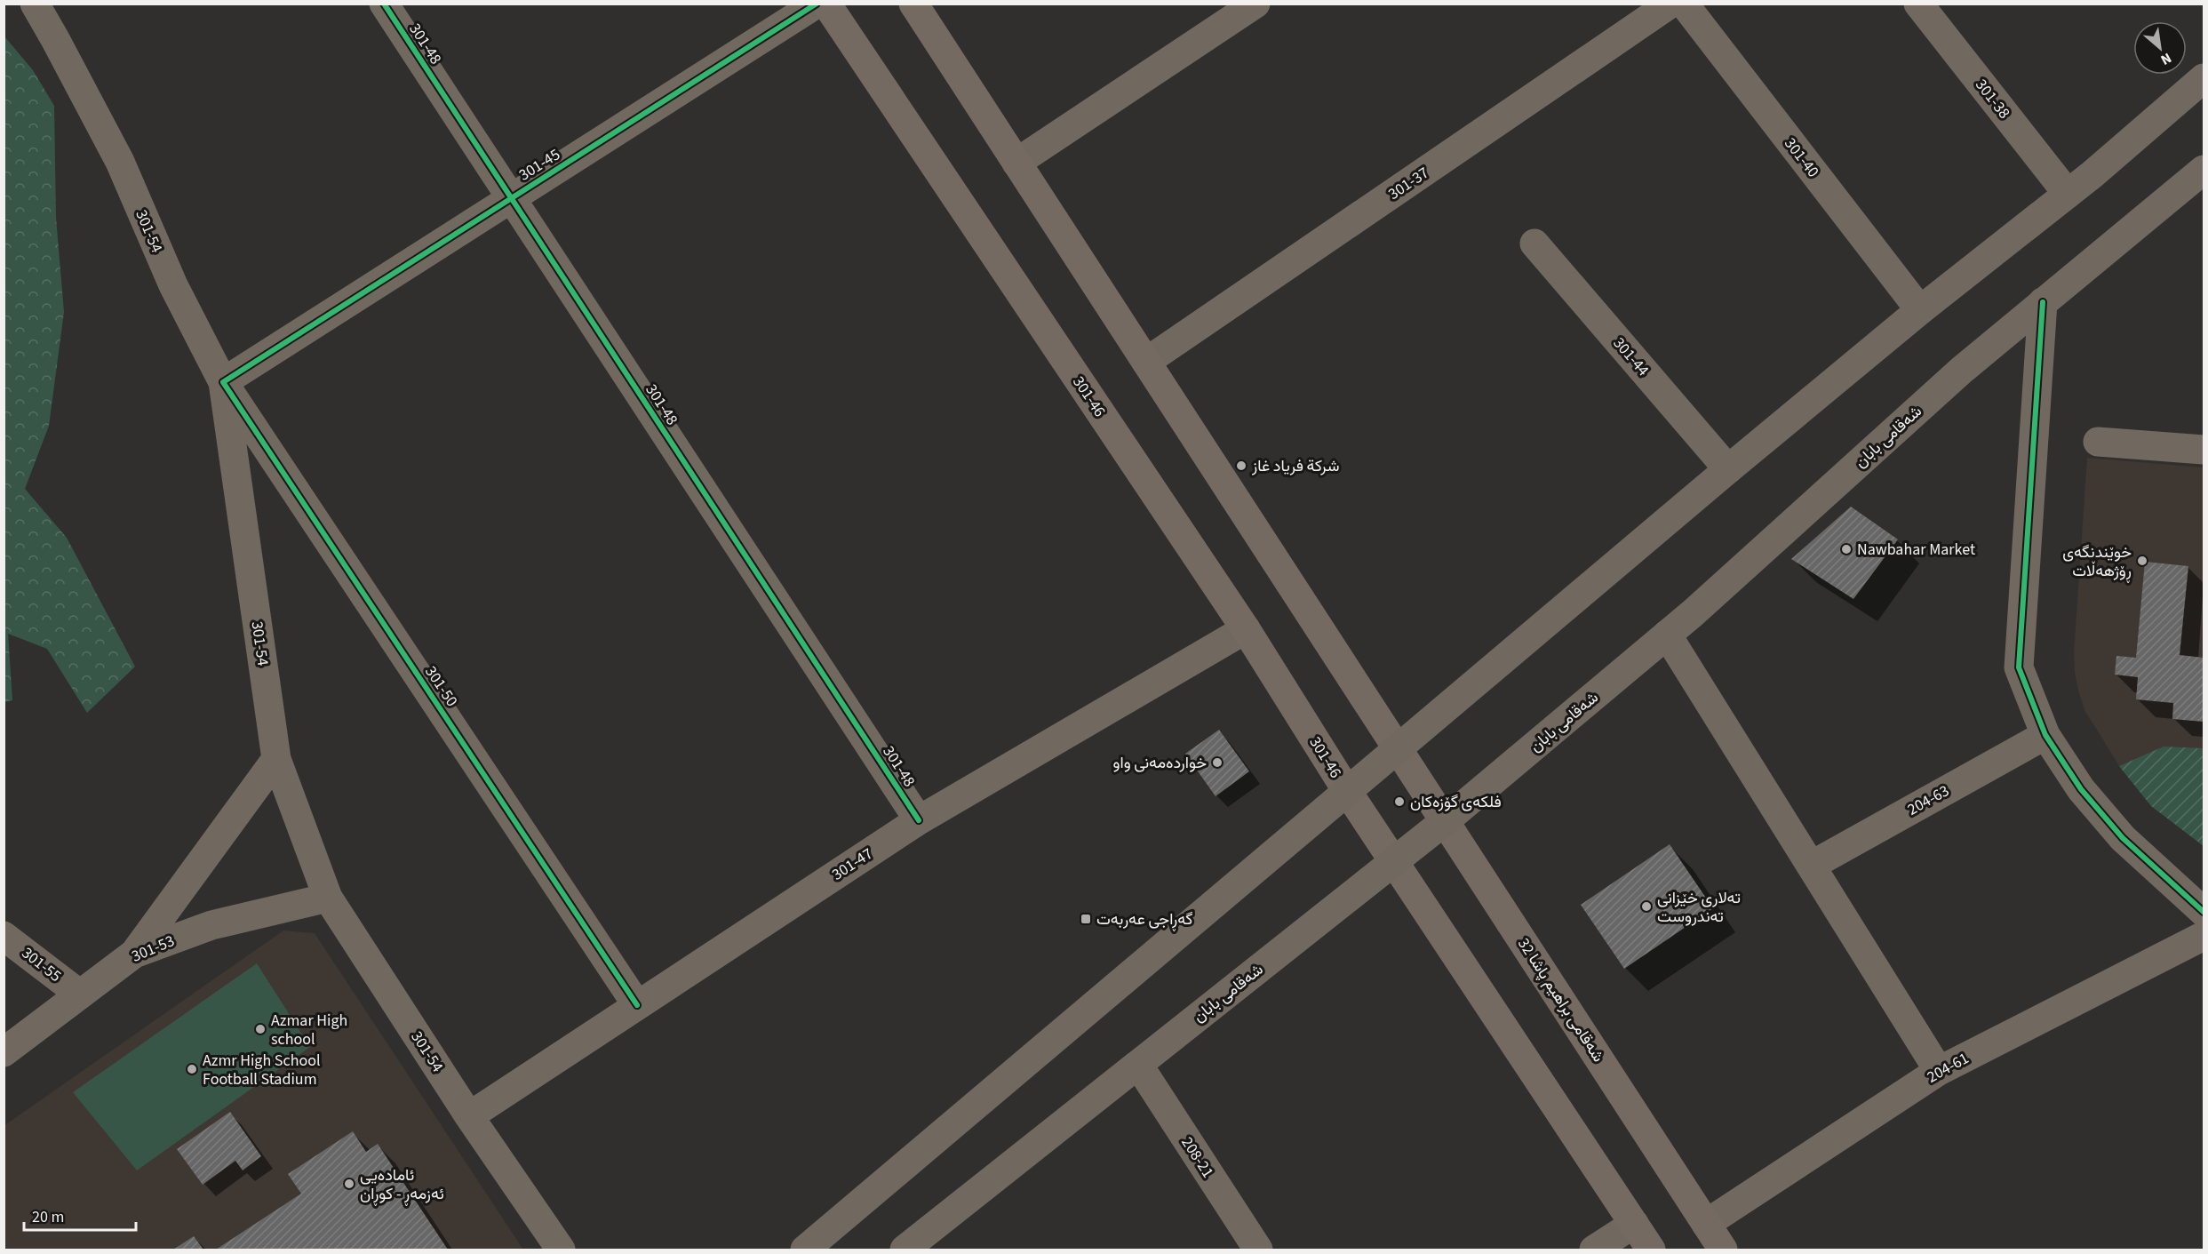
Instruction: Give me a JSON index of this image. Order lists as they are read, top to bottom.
{
  "streets": {
    "main road": ["301-46", "شەقامی براهیم پاشا 32"],
    "street": [
      "301-48",
      "301-38",
      "301-40",
      "301-45",
      "301-37",
      "301-54",
      "301-44",
      "شەقامی بابان",
      "301-50",
      "204-63",
      "301-47",
      "301-53",
      "301-55",
      "204-61",
      "208-21"
    ]
  },
  "crossings": [
    ["301-48", "301-45"],
    ["301-48", "301-47"],
    ["301-45", "301-54"],
    ["301-45", "301-50"],
    ["301-54", "301-50"],
    ["301-54", "301-47"],
    ["301-54", "301-53"],
    ["301-46", "301-47"],
    ["شەقامی بابان", "شەقامی براهیم پاشا 32"],
    ["شەقامی بابان", "208-21"],
    ["301-50", "301-47"],
    ["301-53", "301-55"],
    ["شەقامی براهیم پاشا 32", "204-61"]
  ],
  "places": {
    "other": [
      "شرکة فرياد غاز",
      "Nawbahar Market",
      "خوێندنگەی ڕۆژهەڵات",
      "خواردەمەنی واو",
      "فلکەی گۆزەکان",
      "تەلاری خێزانی تەندروست",
      "Azmar High school",
      "Azmr High School Football Stadium",
      "ئامادەیی ئەزمەڕ - کوڕان"
    ],
    "transit": ["گەڕاجی عەربەت"]
  },
  "scale_bar": "20 m",
  "north": "bottom right"
}
